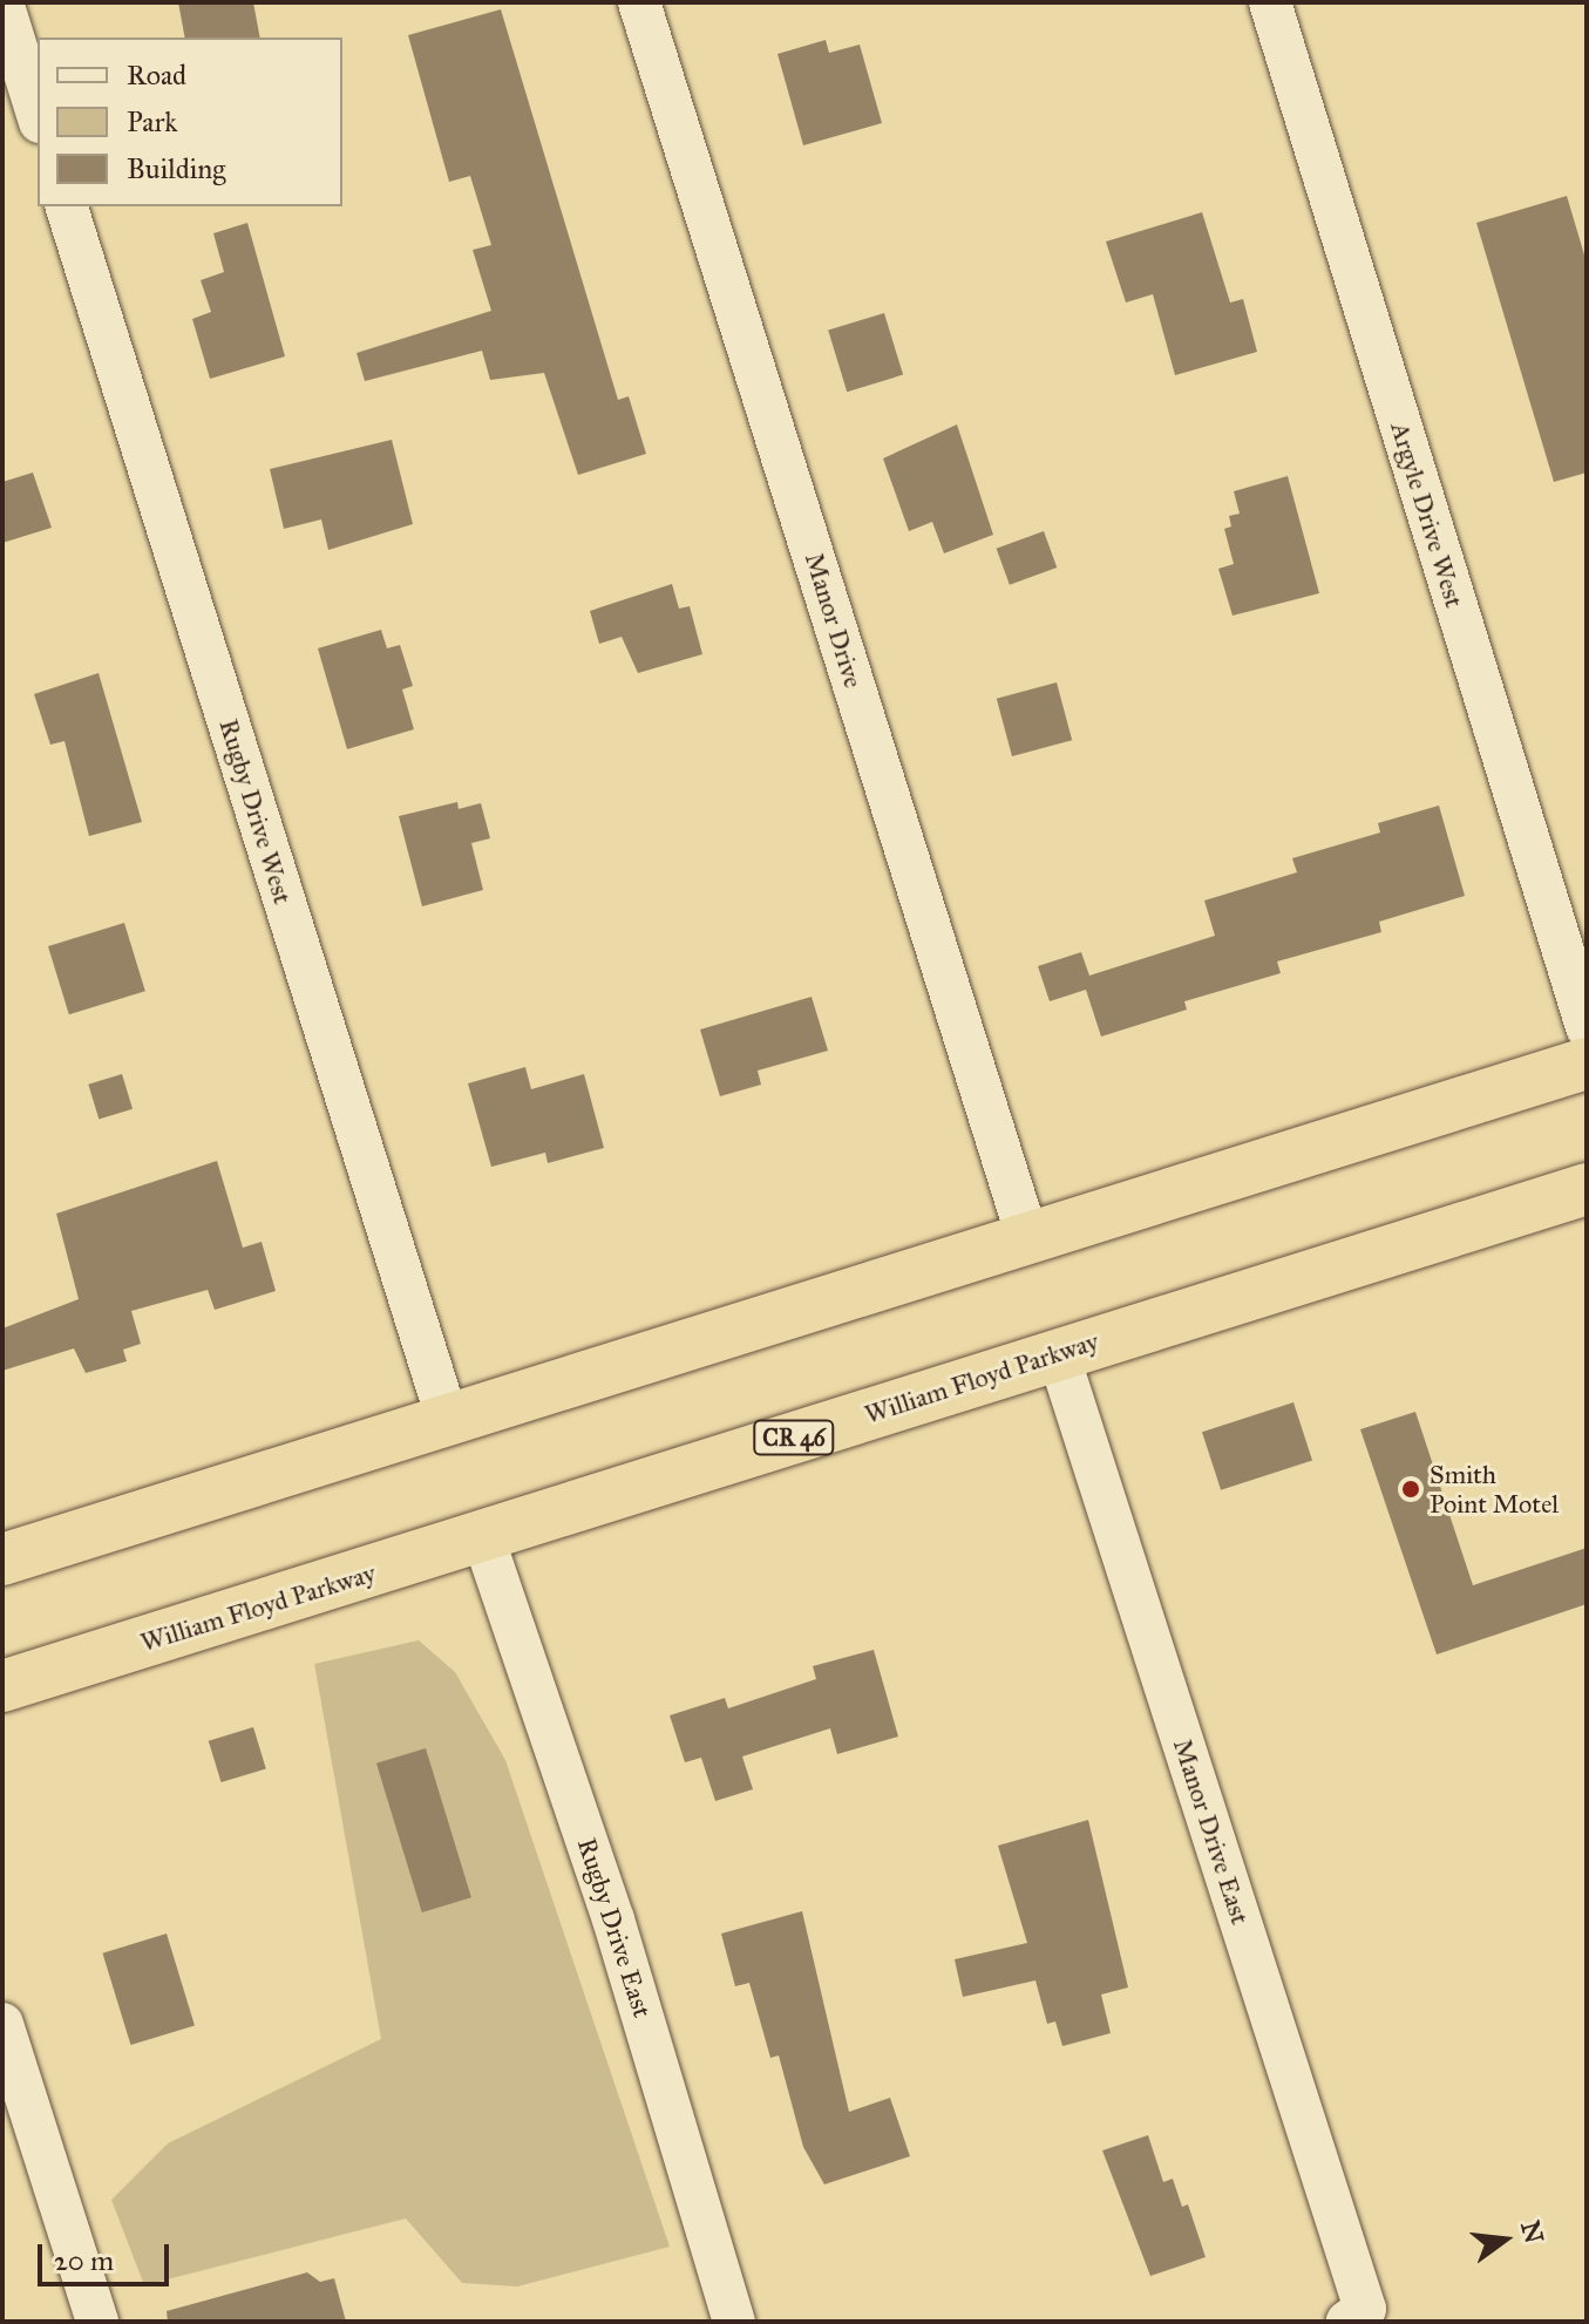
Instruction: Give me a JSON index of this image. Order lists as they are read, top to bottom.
{
  "streets": {
    "highway": ["William Floyd Parkway", "CR 46"],
    "street": [
      "Argyle Drive West",
      "Manor Drive",
      "Rugby Drive West",
      "Manor Drive East",
      "Rugby Drive East"
    ]
  },
  "crossings": [
    ["William Floyd Parkway", "Manor Drive East"],
    ["William Floyd Parkway", "Rugby Drive East"]
  ],
  "places": ["Smith Point Motel"],
  "legend": ["Road", "Park", "Building"],
  "scale_bar": "20 m",
  "north": "right"
}
